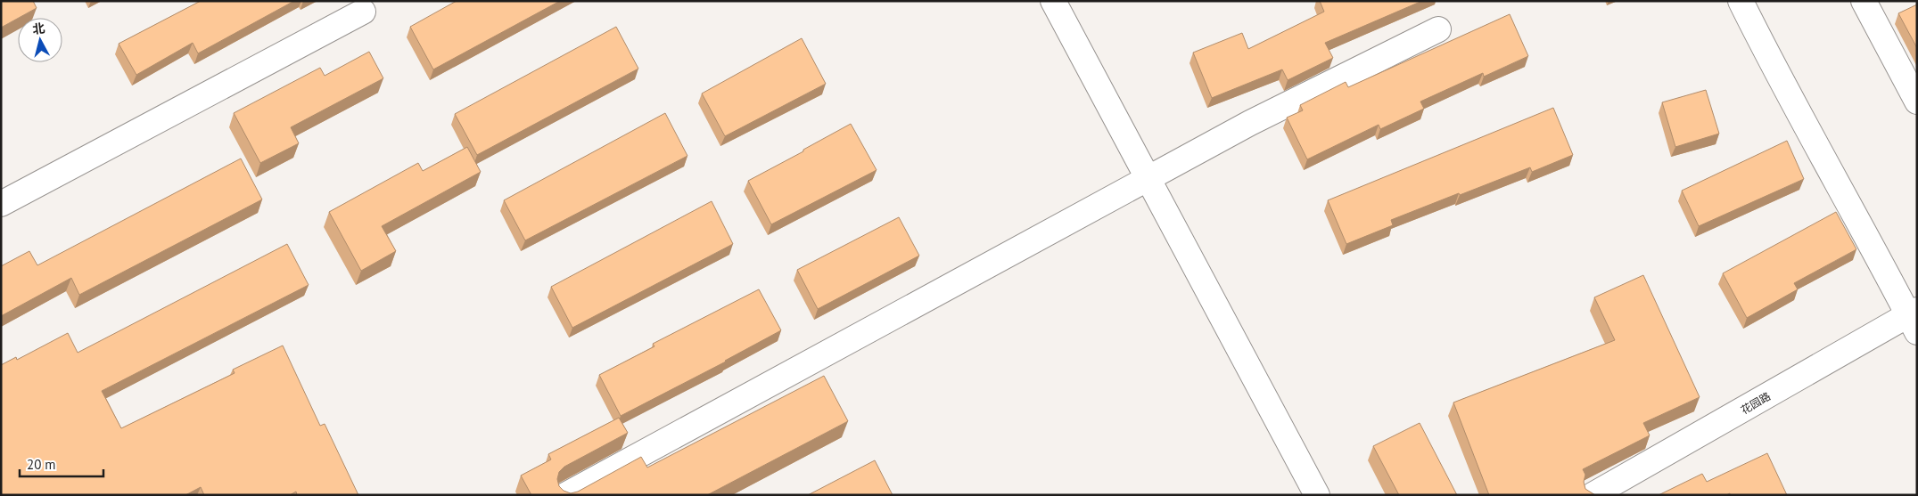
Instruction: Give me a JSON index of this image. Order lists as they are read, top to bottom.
{
  "streets": {
    "street": ["花园路"]
  },
  "scale_bar": "20 m",
  "north": "top"
}
